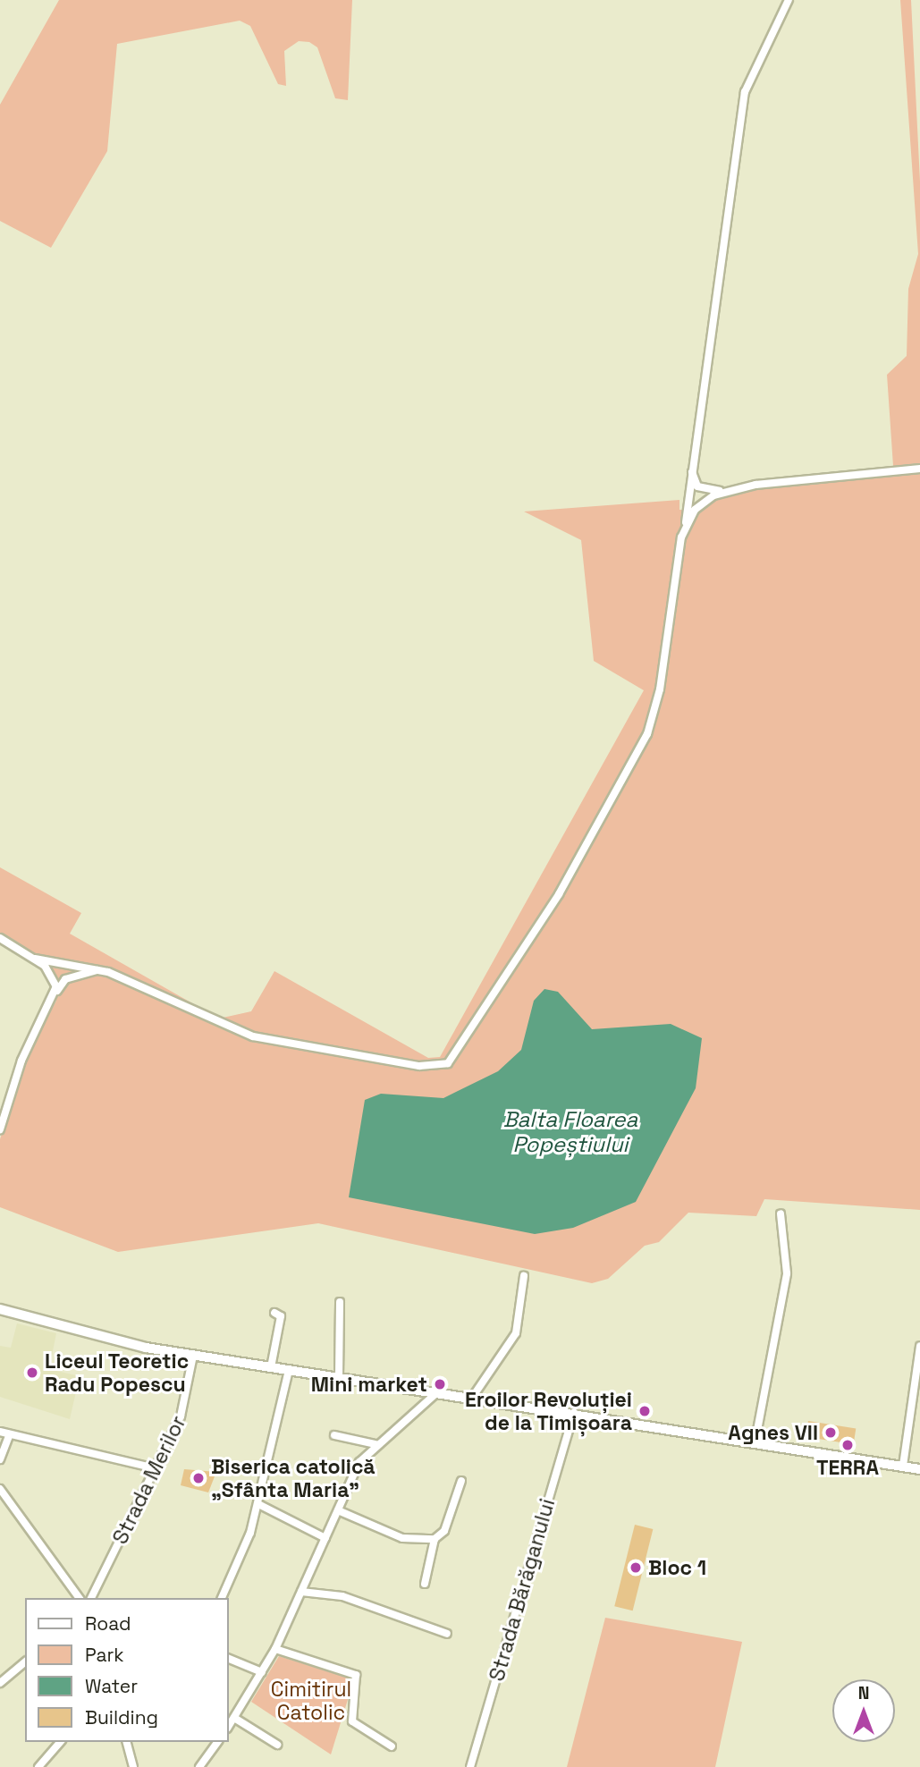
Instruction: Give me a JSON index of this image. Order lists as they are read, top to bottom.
{
  "streets": {
    "street": ["Strada Merilor", "Strada Bărăganului"]
  },
  "water": ["Balta Floarea Popeștiului"],
  "parks": ["Cimitirul Catolic"],
  "places": [
    "Liceul Teoretic Radu Popescu",
    "Mini market",
    "Eroilor Revoluției de la Timișoara",
    "Agnes VII",
    "TERRA",
    "Biserica catolică „Sfânta Maria”",
    "Bloc 1"
  ],
  "legend": [
    "Road",
    "Park",
    "Water",
    "Building"
  ],
  "north": "top"
}
